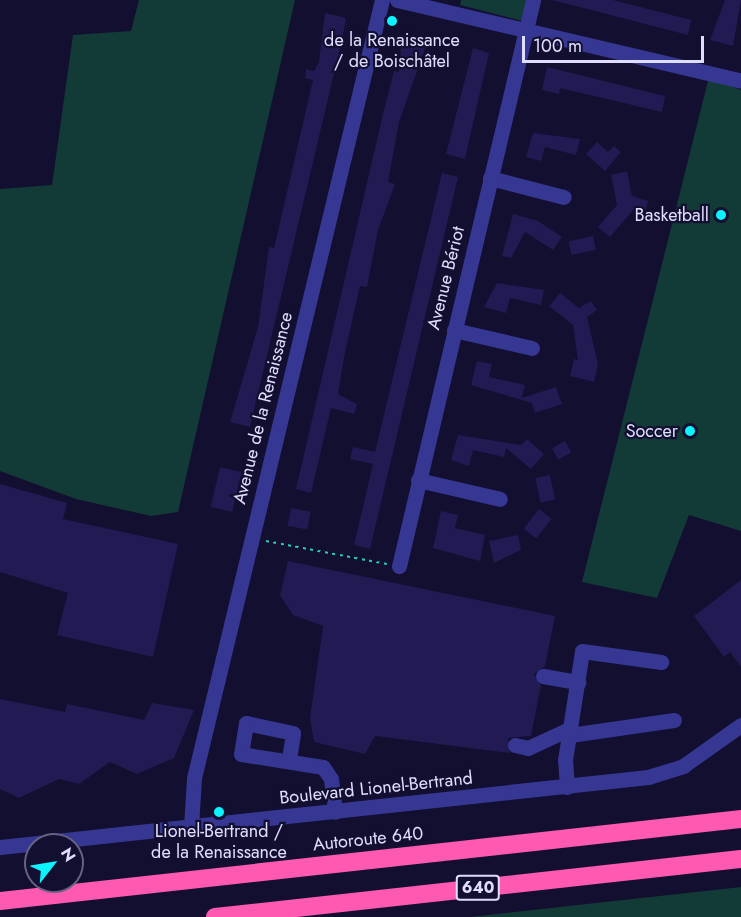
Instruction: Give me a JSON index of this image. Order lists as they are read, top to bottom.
{
  "streets": {
    "highway": ["Autoroute 640", "640"],
    "street": ["Avenue Bériot", "Avenue de la Renaissance", "Boulevard Lionel-Bertrand"]
  },
  "crossings": [
    ["Avenue de la Renaissance", "Boulevard Lionel-Bertrand"]
  ],
  "places": [
    "de la Renaissance / de Boischâtel",
    "Basketball",
    "Soccer",
    "Lionel-Bertrand / de la Renaissance"
  ],
  "scale_bar": "100 m",
  "north": "top right"
}
